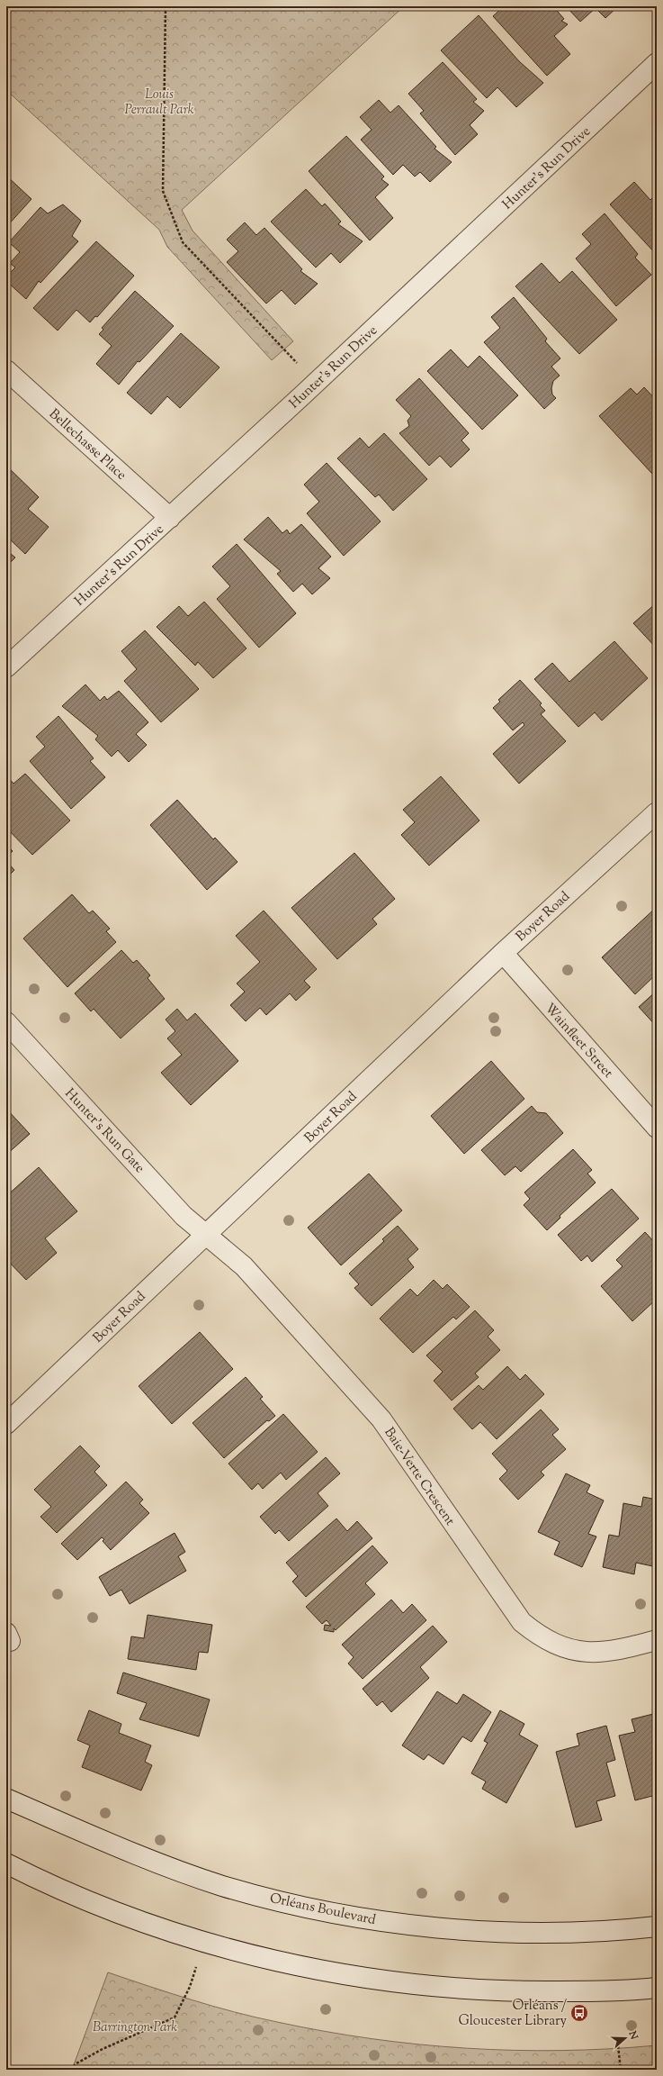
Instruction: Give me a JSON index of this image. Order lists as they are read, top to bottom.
{
  "streets": {
    "street": [
      "Hunter's Run Drive",
      "Bellechasse Place",
      "Boyer Road",
      "Wainfleet Street",
      "Hunter's Run Gate",
      "Baie-Verte Crescent",
      "Orléans Boulevard"
    ]
  },
  "crossings": [
    ["Hunter's Run Drive", "Bellechasse Place"],
    ["Boyer Road", "Wainfleet Street"],
    ["Boyer Road", "Hunter's Run Gate"],
    ["Boyer Road", "Baie-Verte Crescent"],
    ["Hunter's Run Gate", "Baie-Verte Crescent"]
  ],
  "parks": ["Louis Perrault Park", "Barrington Park"],
  "places": {
    "bus stop": ["Orléans / Gloucester Library"]
  },
  "north": "right"
}
